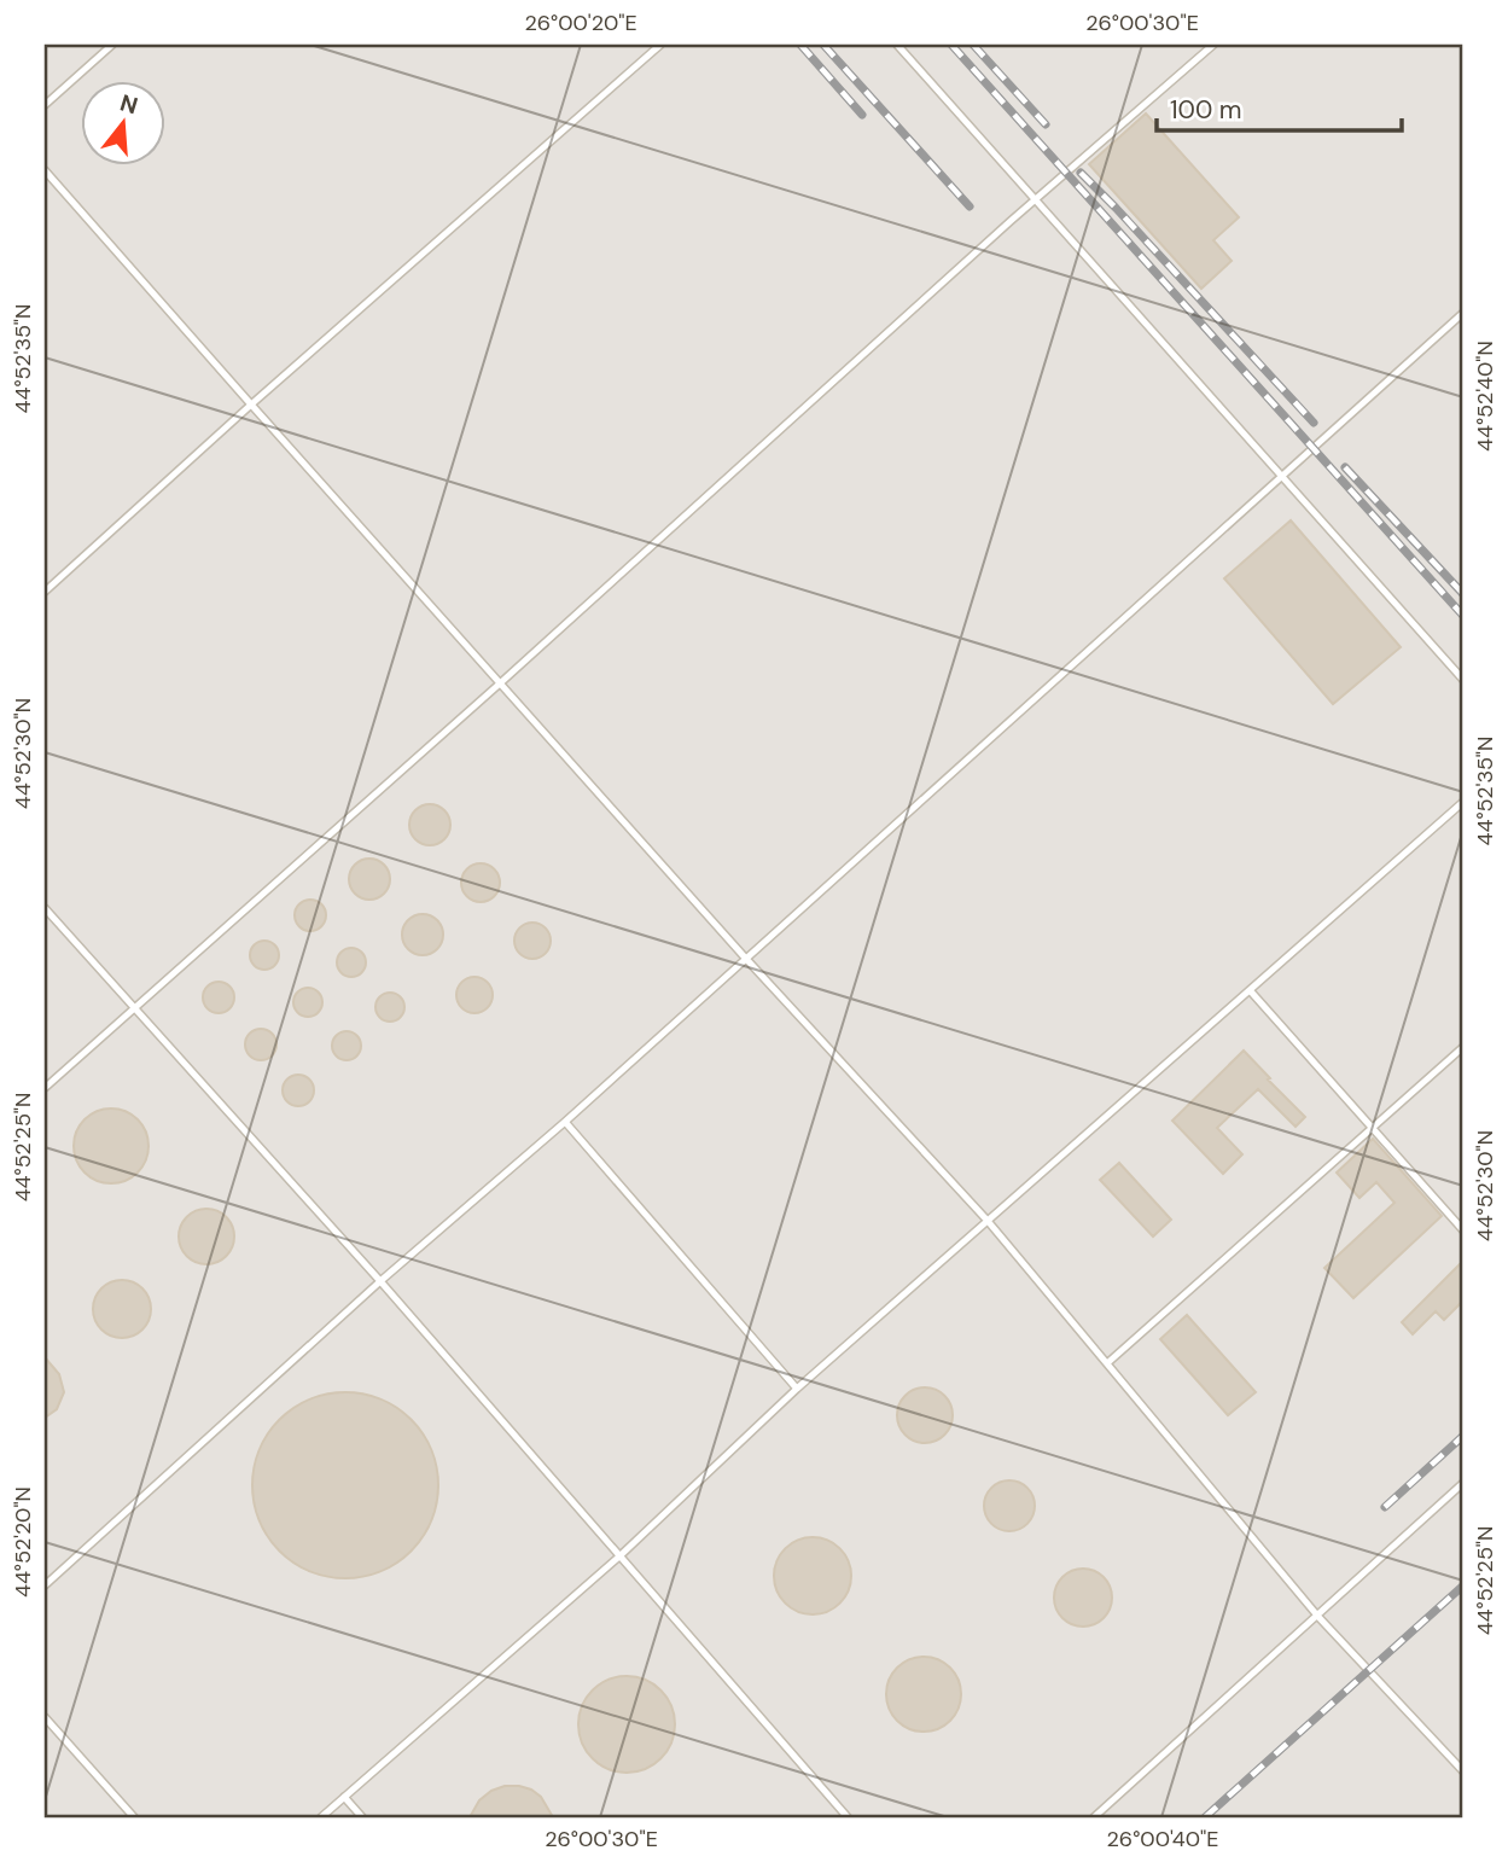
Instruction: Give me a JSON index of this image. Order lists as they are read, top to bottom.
{
  "scale_bar": "100 m",
  "north": "top",
  "coordinates": [
    "26°00'20\"E",
    "26°00'30\"E",
    "44°52'35\"N",
    "44°52'40\"N",
    "44°52'30\"N",
    "44°52'25\"N",
    "44°52'20\"N",
    "26°00'40\"E"
  ]
}
